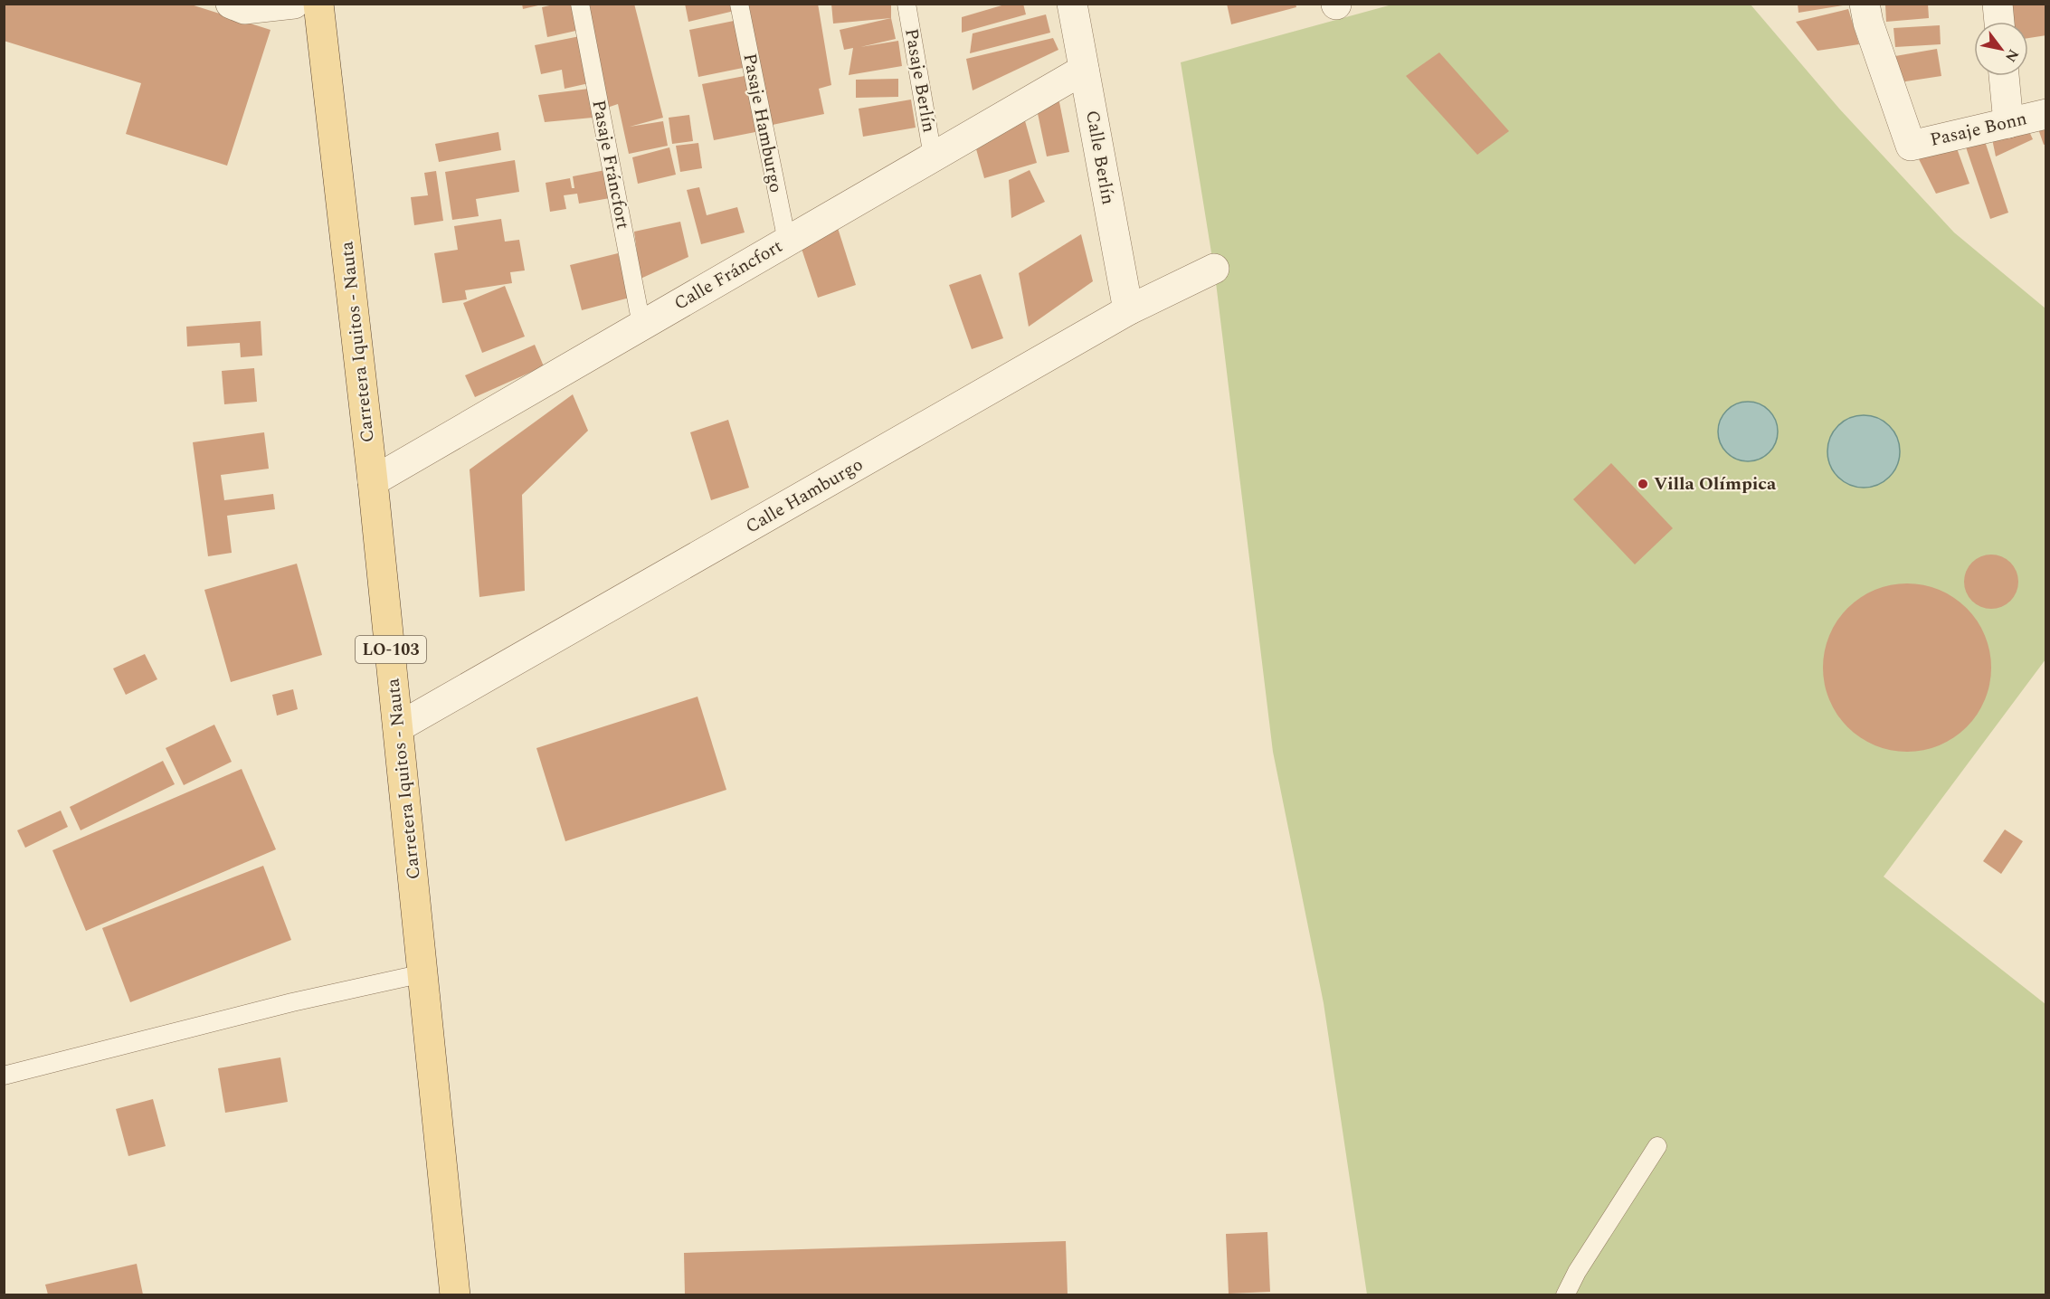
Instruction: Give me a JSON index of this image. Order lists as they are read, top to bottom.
{
  "streets": {
    "main road": ["Carretera Iquitos - Nauta", "LO-103"],
    "street": [
      "Pasaje Bonn",
      "Calle Berlín",
      "Calle Fráncfort",
      "Calle Hamburgo"
    ],
    "lane": ["Pasaje Berlín", "Pasaje Hamburgo", "Pasaje Fráncfort"]
  },
  "crossings": [
    ["Pasaje Berlín", "Calle Fráncfort"],
    ["Pasaje Hamburgo", "Calle Fráncfort"],
    ["Calle Berlín", "Calle Fráncfort"],
    ["Calle Berlín", "Calle Hamburgo"],
    ["Pasaje Fráncfort", "Calle Fráncfort"],
    ["Calle Fráncfort", "Carretera Iquitos - Nauta"],
    ["Carretera Iquitos - Nauta", "Calle Hamburgo"]
  ],
  "places": ["Villa Olímpica"],
  "north": "bottom right"
}
